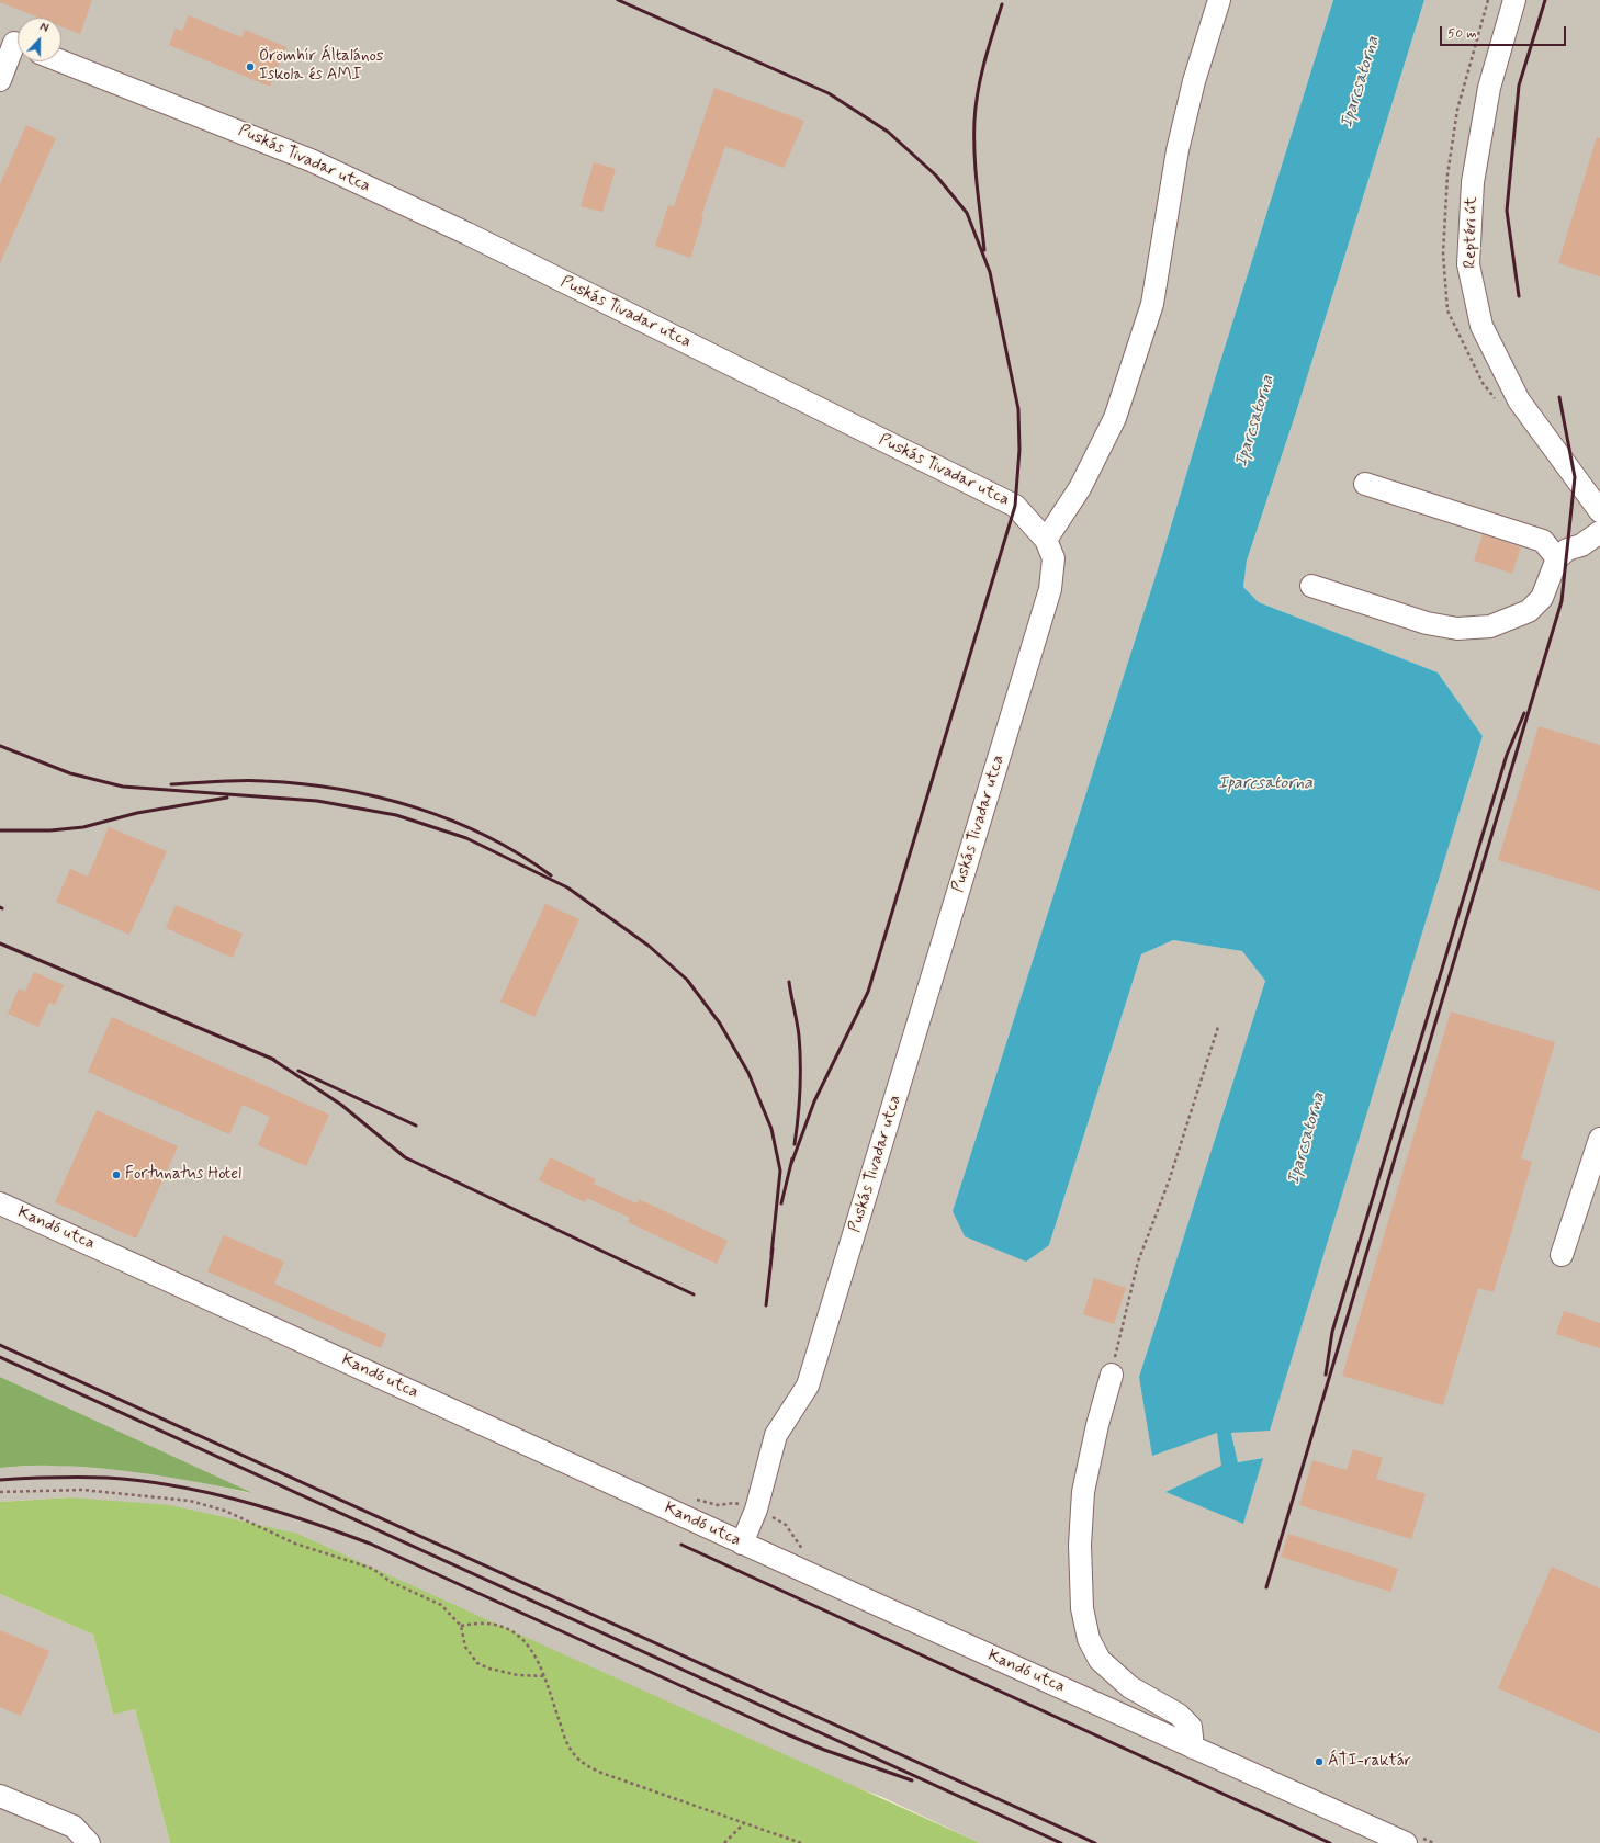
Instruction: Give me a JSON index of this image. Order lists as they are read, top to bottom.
{
  "streets": {
    "street": ["Puskás Tivadar utca", "Reptéri út", "Kandó utca"]
  },
  "crossings": [
    ["Puskás Tivadar utca", "Kandó utca"]
  ],
  "water": ["Iparcsatorna"],
  "places": ["Örömhír Általános Iskola és AMI", "Fortunatus Hotel", "ÁTI-raktár"],
  "scale_bar": "50 m",
  "north": "top"
}
